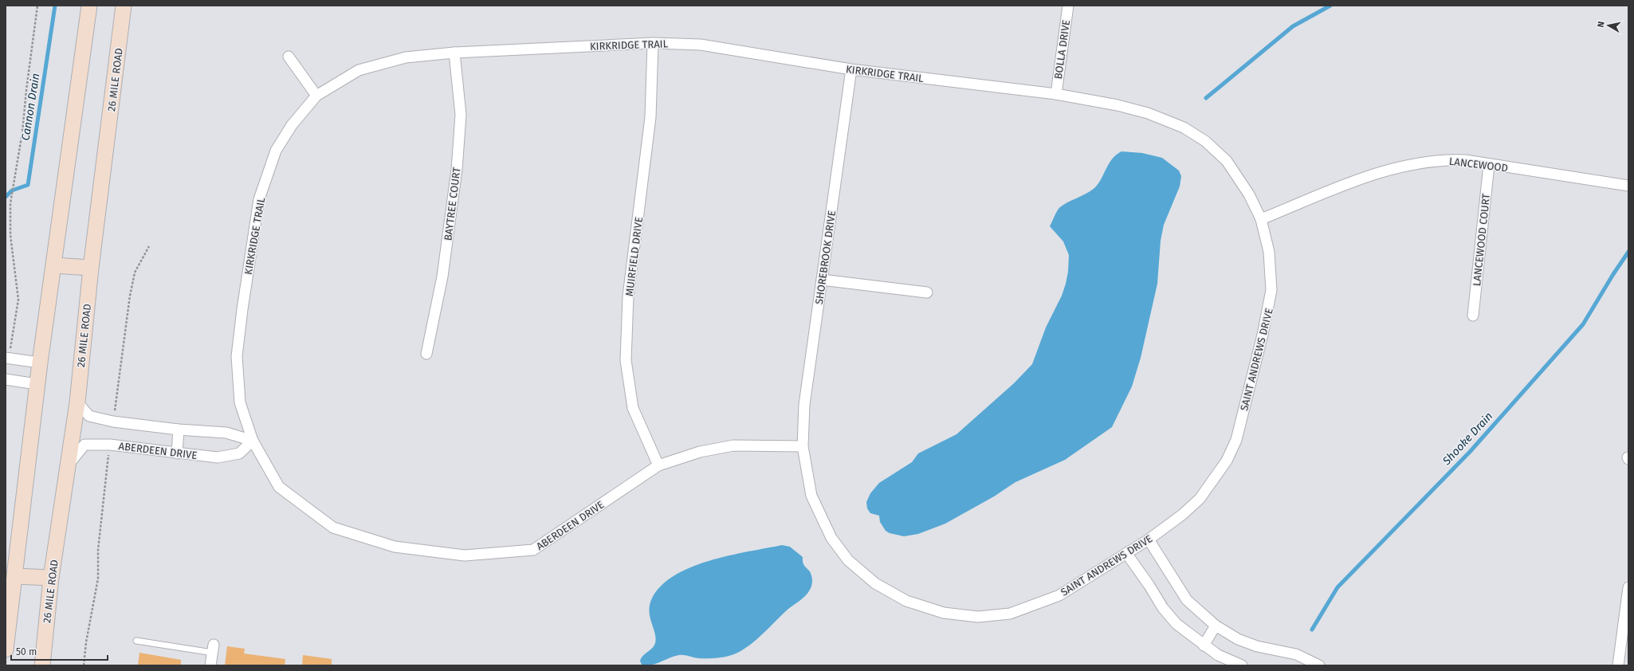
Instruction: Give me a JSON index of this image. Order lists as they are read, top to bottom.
{
  "streets": {
    "main road": ["26 MILE ROAD"],
    "street": [
      "KIRKRIDGE TRAIL",
      "BOLLA DRIVE",
      "LANCEWOOD",
      "BAYTREE COURT",
      "LANCEWOOD COURT",
      "MUIRFIELD DRIVE",
      "SHOREBROOK DRIVE",
      "SAINT ANDREWS DRIVE",
      "ABERDEEN DRIVE"
    ]
  },
  "crossings": [
    ["KIRKRIDGE TRAIL", "BOLLA DRIVE"],
    ["KIRKRIDGE TRAIL", "LANCEWOOD"],
    ["KIRKRIDGE TRAIL", "BAYTREE COURT"],
    ["KIRKRIDGE TRAIL", "MUIRFIELD DRIVE"],
    ["KIRKRIDGE TRAIL", "SHOREBROOK DRIVE"],
    ["KIRKRIDGE TRAIL", "SAINT ANDREWS DRIVE"],
    ["KIRKRIDGE TRAIL", "ABERDEEN DRIVE"],
    ["26 MILE ROAD", "ABERDEEN DRIVE"],
    ["LANCEWOOD", "LANCEWOOD COURT"],
    ["LANCEWOOD", "SAINT ANDREWS DRIVE"],
    ["MUIRFIELD DRIVE", "ABERDEEN DRIVE"],
    ["SHOREBROOK DRIVE", "SAINT ANDREWS DRIVE"],
    ["SHOREBROOK DRIVE", "ABERDEEN DRIVE"],
    ["SAINT ANDREWS DRIVE", "ABERDEEN DRIVE"]
  ],
  "water": ["Cannon Drain", "Shooke Drain"],
  "scale_bar": "50 m",
  "north": "left"
}
